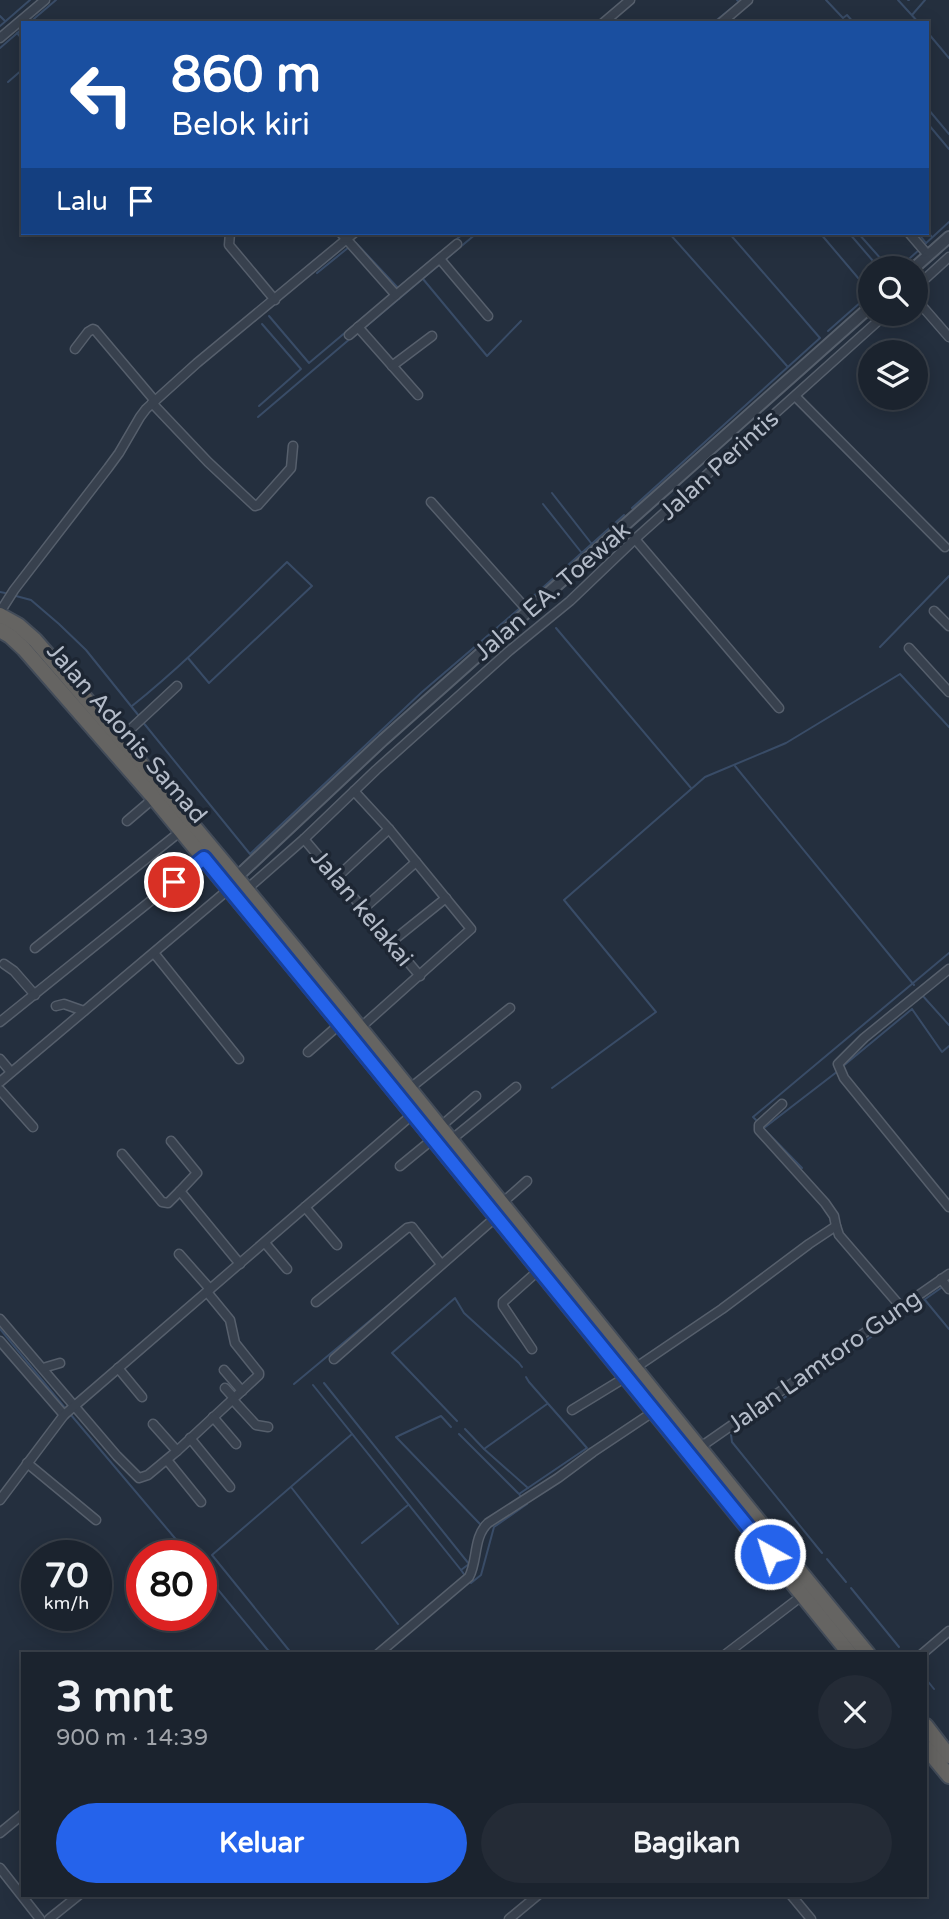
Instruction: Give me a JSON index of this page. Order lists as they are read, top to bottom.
{
  "streets": {
    "highway": ["Jalan Adonis Samad"],
    "street": [
      "Jalan Perintis",
      "Jalan EA. Toewak",
      "Jalan kelakai",
      "Jalan Lamtoro Gung"
    ]
  },
  "crossings": [
    ["Jalan Perintis", "Jalan kelakai"],
    ["Jalan EA. Toewak", "Jalan Adonis Samad"]
  ],
  "page": {
    "turn": ["860 m", "Belok kiri"],
    "then": "Lalu",
    "speed": "70 km/h",
    "limit": "80",
    "heading": ["3 mnt", "900 m · 14:39"],
    "buttons": ["Keluar", "Bagikan"]
  }
}
